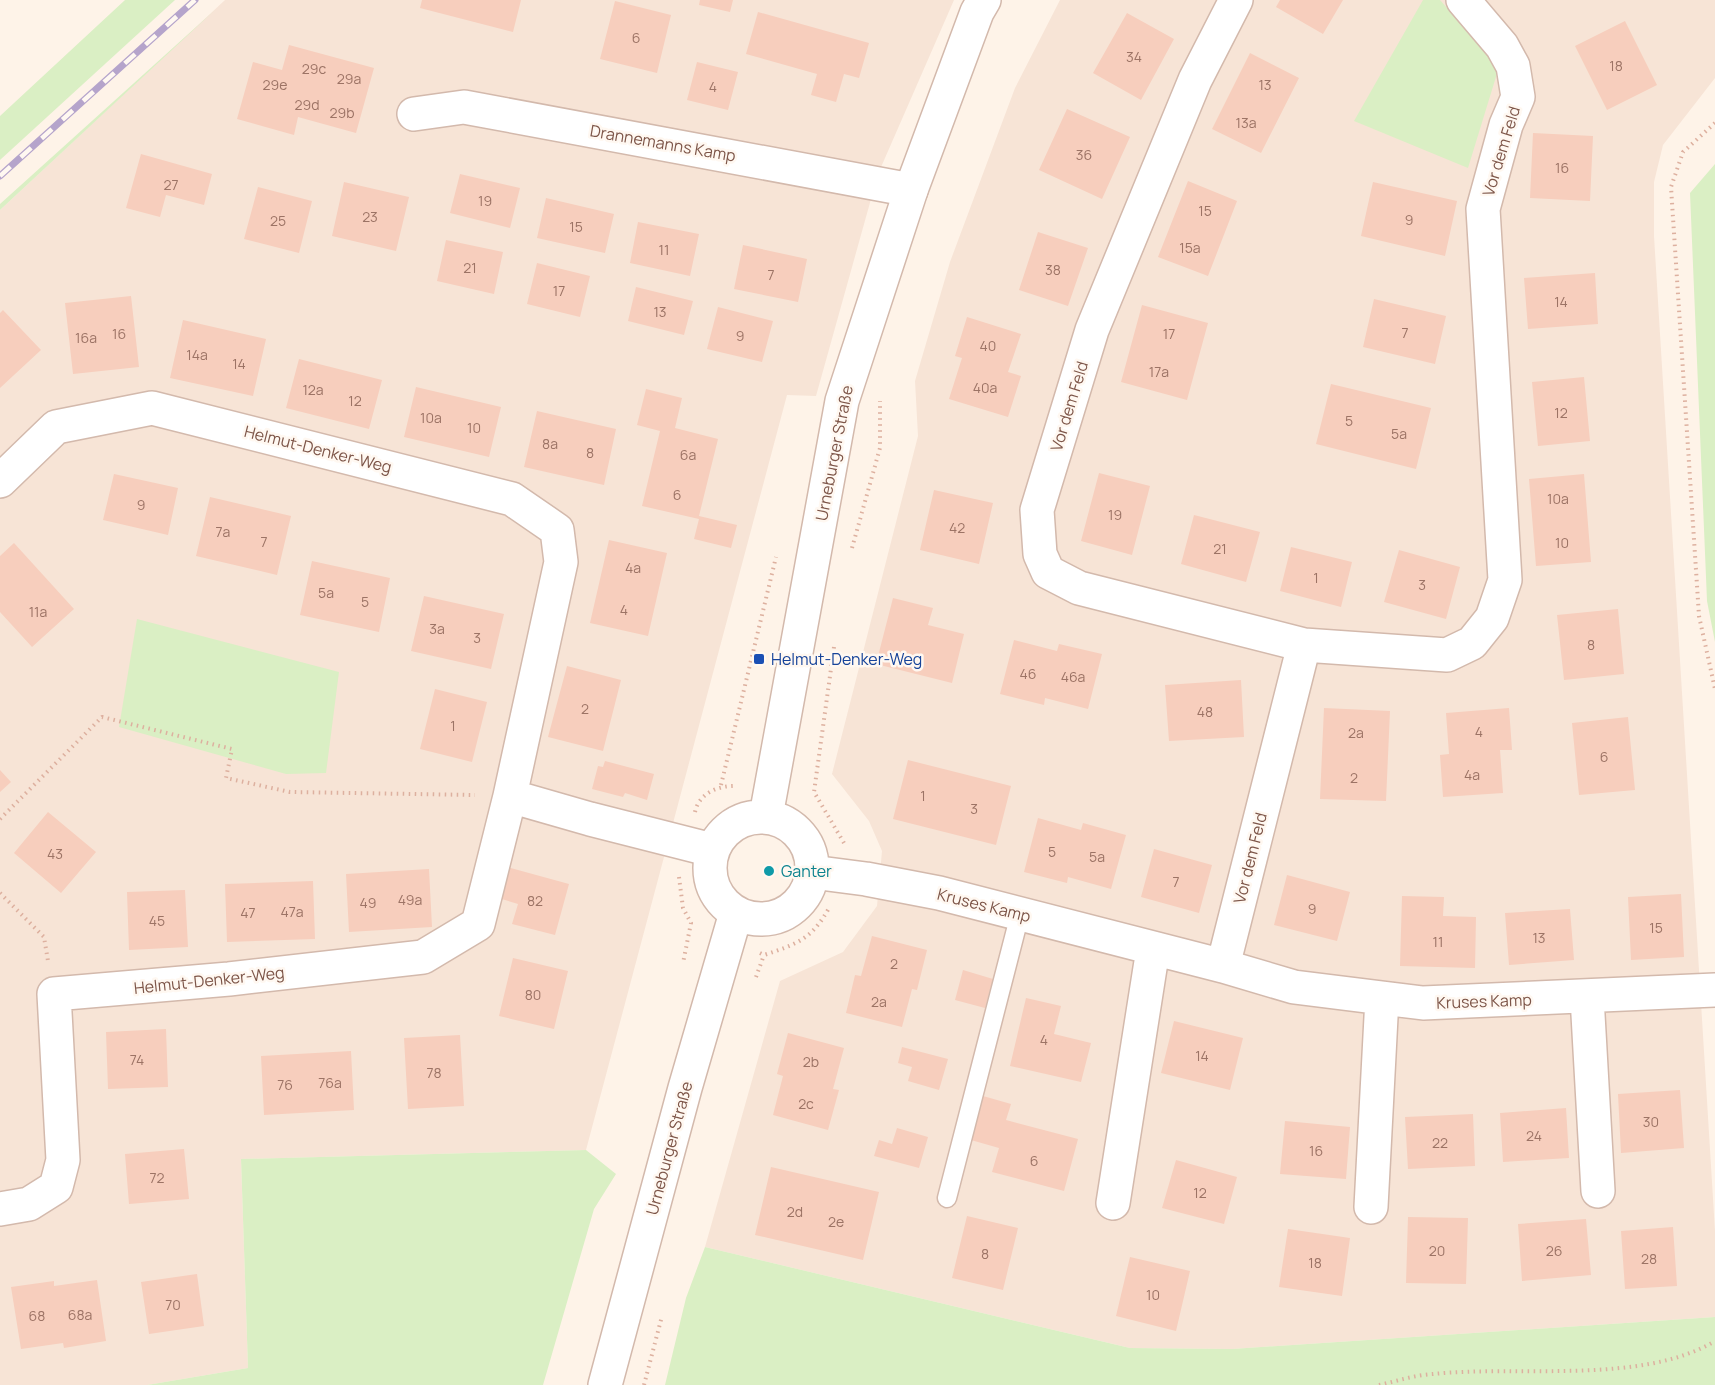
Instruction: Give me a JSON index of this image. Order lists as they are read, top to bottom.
{
  "streets": {
    "street": [
      "Drannemanns Kamp",
      "Vor dem Feld",
      "Helmut-Denker-Weg",
      "Urneburger Straße",
      "Kruses Kamp"
    ]
  },
  "crossings": [
    ["Drannemanns Kamp", "Urneburger Straße"],
    ["Vor dem Feld", "Kruses Kamp"],
    ["Urneburger Straße", "Kruses Kamp"]
  ],
  "places": {
    "transit": ["Helmut-Denker-Weg"],
    "other": ["Ganter"]
  },
  "house_numbers": [
    "6",
    "34",
    "18",
    "29c",
    "29a",
    "29e",
    "13",
    "4",
    "29d",
    "29b",
    "13a",
    "36",
    "16",
    "27",
    "19",
    "15",
    "23",
    "9",
    "25",
    "15",
    "15a",
    "11",
    "21",
    "38",
    "7",
    "17",
    "14",
    "13",
    "7",
    "16",
    "17",
    "9",
    "16a",
    "40",
    "14a",
    "14",
    "17a",
    "40a",
    "12a",
    "12",
    "12",
    "10a",
    "5",
    "10",
    "5a",
    "8a",
    "8",
    "6a",
    "6",
    "10a",
    "9",
    "19",
    "42",
    "7a",
    "7",
    "10",
    "21",
    "4a",
    "1",
    "3",
    "5a",
    "5",
    "4",
    "11a",
    "3a",
    "3",
    "8",
    "46",
    "46a",
    "2",
    "48",
    "1",
    "4",
    "2a",
    "6",
    "4a",
    "2",
    "1",
    "3",
    "5",
    "43",
    "5a",
    "7",
    "49a",
    "82",
    "49",
    "9",
    "47a",
    "47",
    "45",
    "15",
    "13",
    "11",
    "2",
    "80",
    "2a",
    "4",
    "14",
    "74",
    "2b",
    "78",
    "76a",
    "76",
    "2c",
    "30",
    "24",
    "22",
    "16",
    "6",
    "72",
    "12",
    "2d",
    "2e",
    "20",
    "26",
    "8",
    "28",
    "18",
    "10",
    "70",
    "68a",
    "68"
  ]
}
